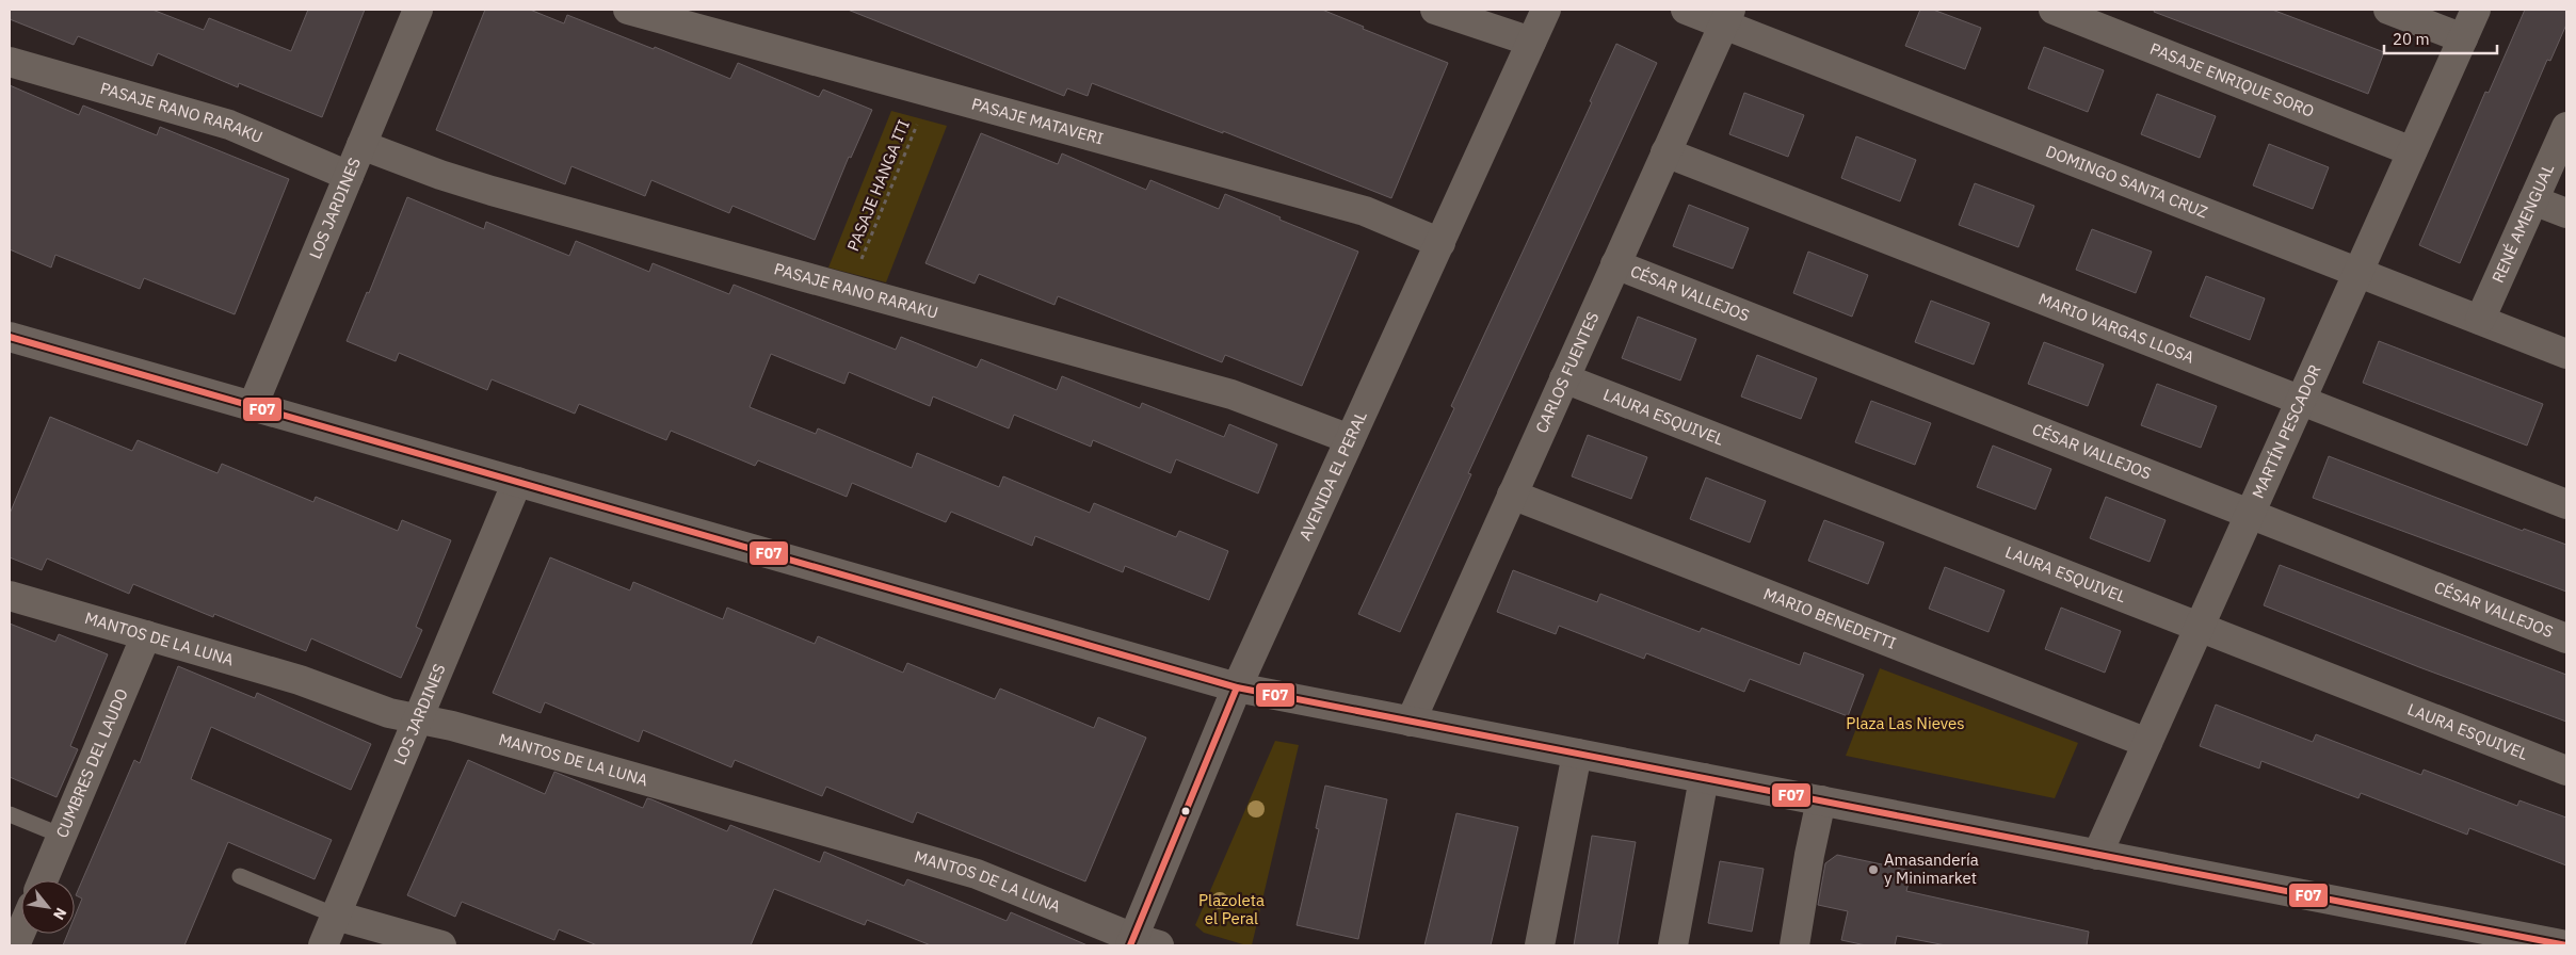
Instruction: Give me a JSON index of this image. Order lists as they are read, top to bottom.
{
  "streets": {
    "street": [
      "PASAJE ENRIQUE SORO",
      "PASAJE RANO RARAKU",
      "PASAJE MATAVERI",
      "DOMINGO SANTA CRUZ",
      "LOS JARDINES",
      "RENÉ AMENGUAL",
      "CÉSAR VALLEJOS",
      "MARIO VARGAS LLOSA",
      "CARLOS FUENTES",
      "LAURA ESQUIVEL",
      "MARTÍN PESCADOR",
      "AVENIDA EL PERAL",
      "MARIO BENEDETTI",
      "MANTOS DE LA LUNA",
      "CUMBRES DEL LAUDO"
    ],
    "path": ["PASAJE HANGA ITI"]
  },
  "crossings": [
    ["PASAJE ENRIQUE SORO", "MARTÍN PESCADOR"],
    ["PASAJE RANO RARAKU", "PASAJE HANGA ITI"],
    ["PASAJE RANO RARAKU", "LOS JARDINES"],
    ["PASAJE RANO RARAKU", "AVENIDA EL PERAL"],
    ["PASAJE MATAVERI", "PASAJE HANGA ITI"],
    ["PASAJE MATAVERI", "AVENIDA EL PERAL"],
    ["DOMINGO SANTA CRUZ", "RENÉ AMENGUAL"],
    ["DOMINGO SANTA CRUZ", "CARLOS FUENTES"],
    ["DOMINGO SANTA CRUZ", "MARTÍN PESCADOR"],
    ["LOS JARDINES", "MANTOS DE LA LUNA"],
    ["CÉSAR VALLEJOS", "CARLOS FUENTES"],
    ["CÉSAR VALLEJOS", "MARTÍN PESCADOR"],
    ["MARIO VARGAS LLOSA", "CARLOS FUENTES"],
    ["MARIO VARGAS LLOSA", "MARTÍN PESCADOR"],
    ["CARLOS FUENTES", "LAURA ESQUIVEL"],
    ["CARLOS FUENTES", "MARIO BENEDETTI"],
    ["LAURA ESQUIVEL", "MARTÍN PESCADOR"],
    ["MARTÍN PESCADOR", "MARIO BENEDETTI"],
    ["AVENIDA EL PERAL", "MANTOS DE LA LUNA"],
    ["MANTOS DE LA LUNA", "CUMBRES DEL LAUDO"]
  ],
  "parks": ["Plaza Las Nieves", "Plazoleta el Peral"],
  "places": ["Amasandería y Minimarket"],
  "lines": ["transit line F07"],
  "scale_bar": "20 m",
  "north": "bottom right"
}
